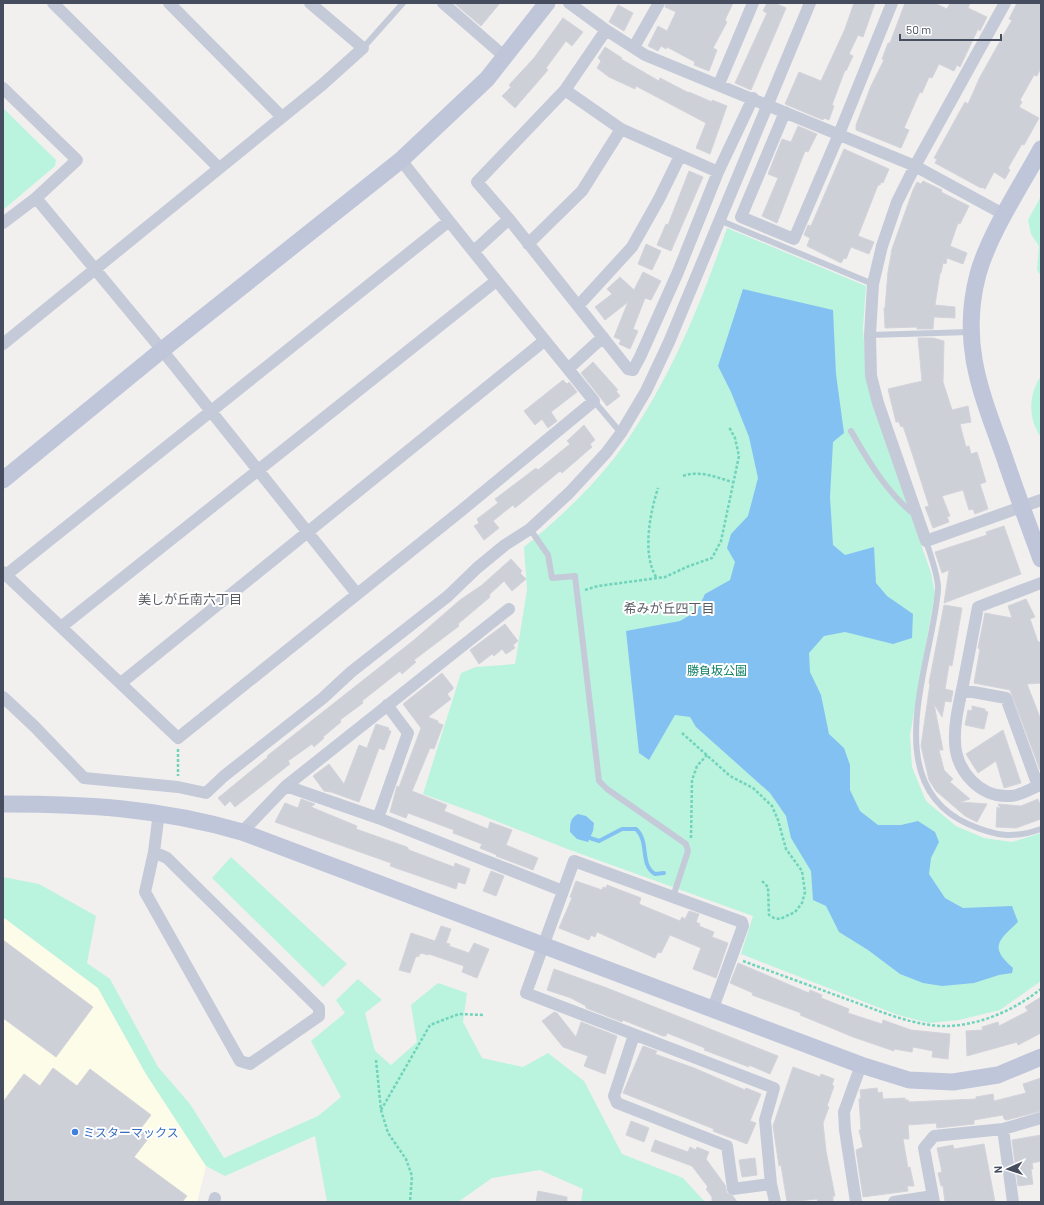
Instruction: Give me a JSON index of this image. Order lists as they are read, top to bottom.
{
  "districts": ["美しが丘南六丁目", "希みが丘四丁目"],
  "parks": ["勝負坂公園"],
  "places": ["ミスターマックス"],
  "scale_bar": "50 m",
  "north": "left"
}
